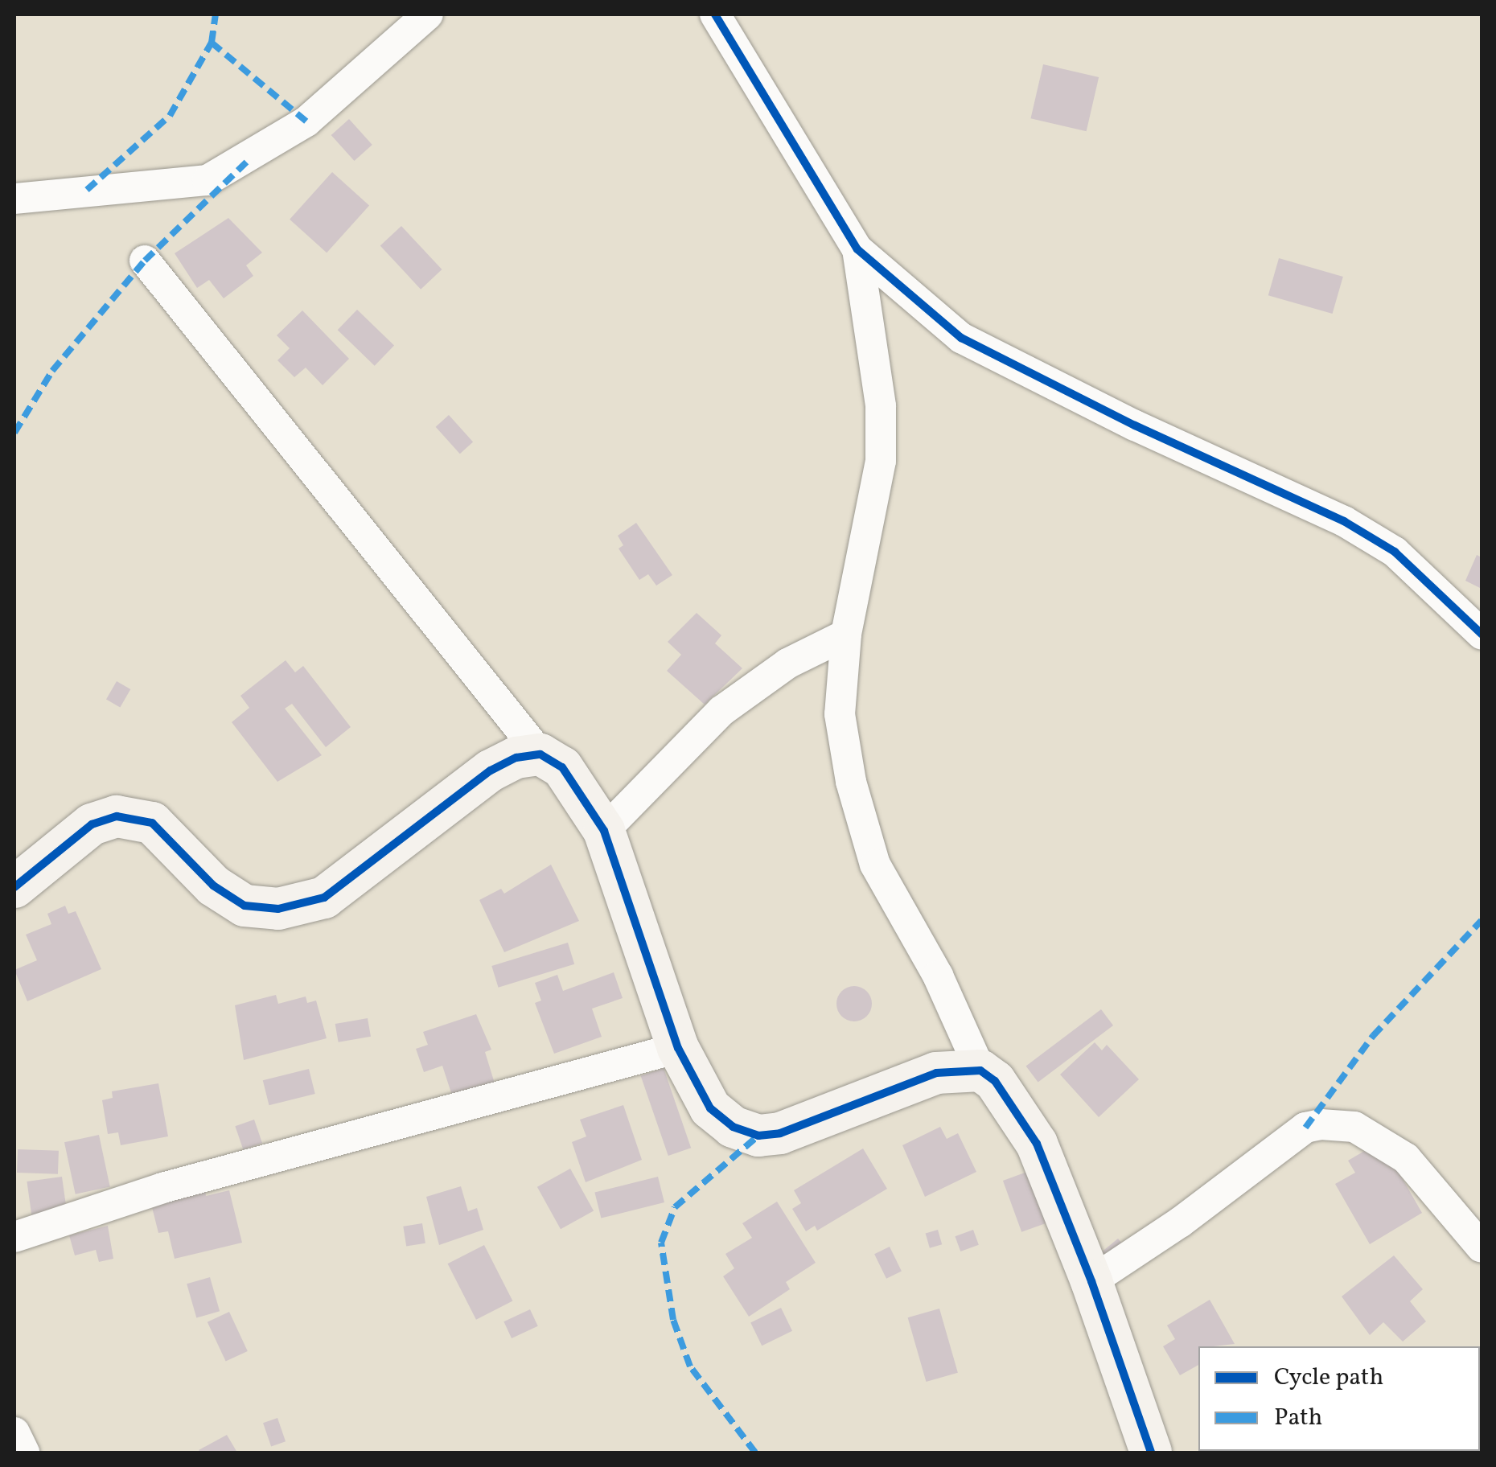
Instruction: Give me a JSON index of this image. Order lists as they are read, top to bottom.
{
  "legend": ["Cycle path", "Path"]
}
